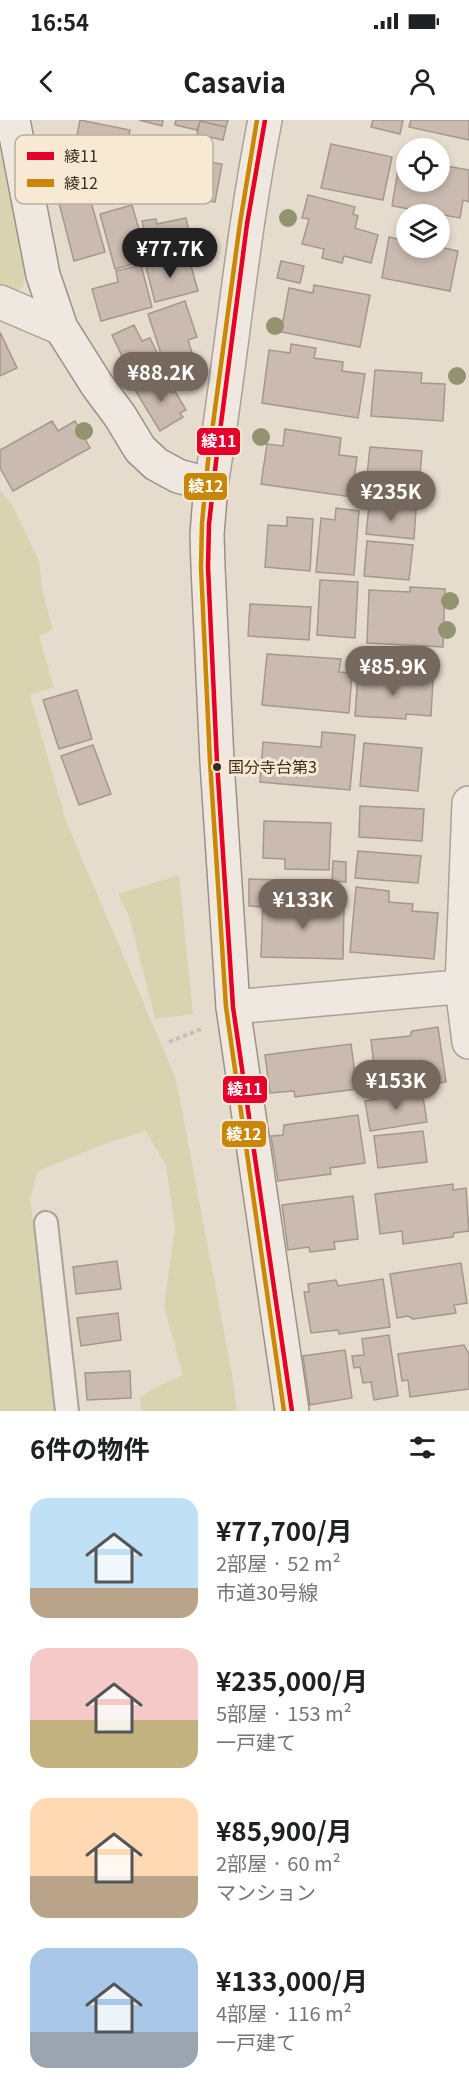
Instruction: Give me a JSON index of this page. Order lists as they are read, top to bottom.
{
  "places": ["国分寺台第3"],
  "lines": ["transit line 綾11", "transit line 綾12"],
  "legend": ["綾11", "綾12"],
  "page": {
    "status": "16:54",
    "header": "Casavia",
    "price": [
      "¥77.7K",
      "¥88.2K",
      "¥235K",
      "¥85.9K",
      "¥133K",
      "¥153K"
    ],
    "heading": "6件の物件",
    "list": [
      {
        "name": "¥77,700/月",
        "note": "2部屋 · 52 m² · 市道30号線"
      },
      {
        "name": "¥235,000/月",
        "note": "5部屋 · 153 m² · 一戸建て"
      },
      {
        "name": "¥85,900/月",
        "note": "2部屋 · 60 m² · マンション"
      },
      {
        "name": "¥133,000/月",
        "note": "4部屋 · 116 m² · 一戸建て"
      }
    ]
  }
}
